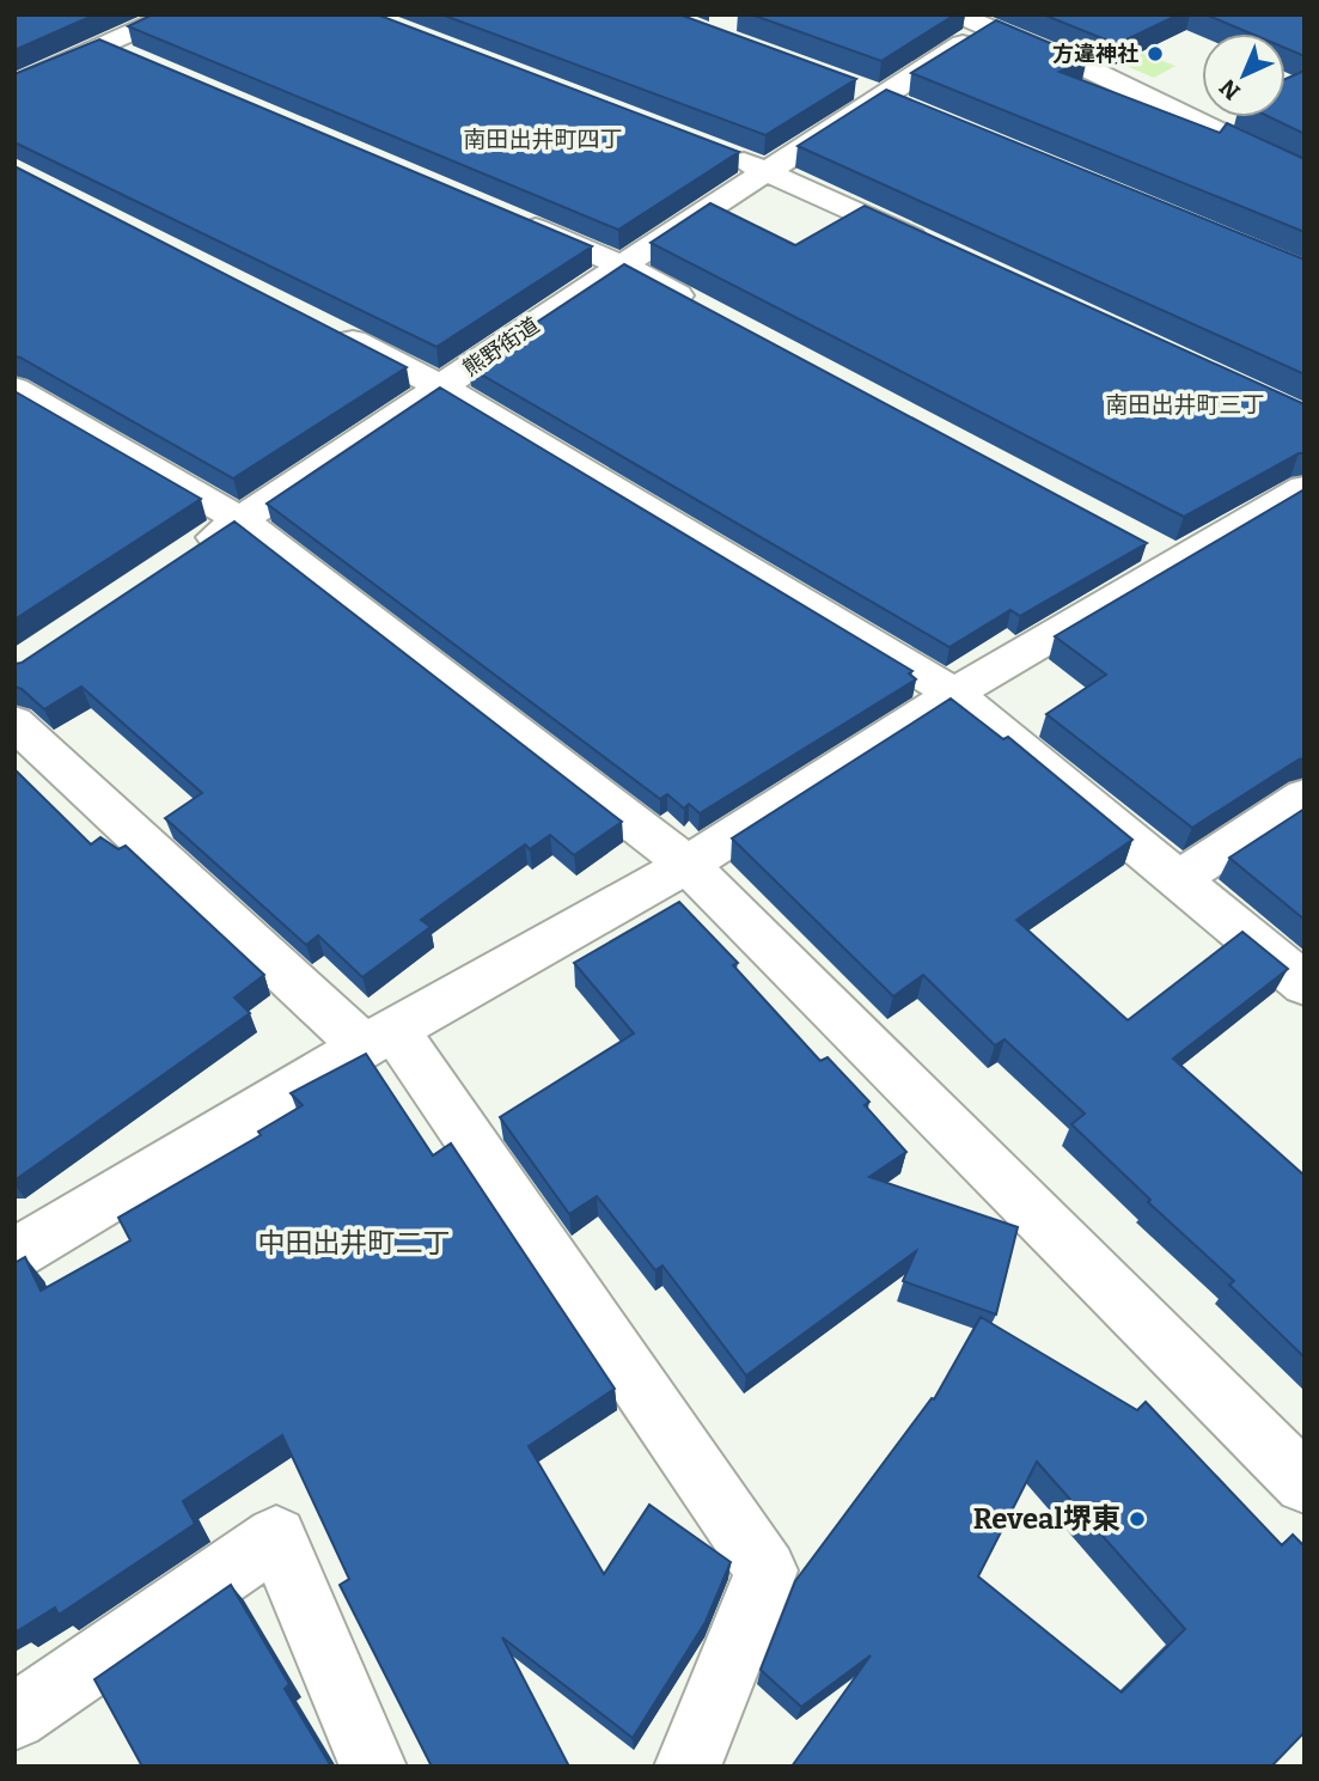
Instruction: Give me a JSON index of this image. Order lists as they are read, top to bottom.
{
  "streets": {
    "street": ["熊野街道"]
  },
  "districts": ["南田出井町四丁", "南田出井町三丁", "中田出井町二丁"],
  "places": ["方違神社", "Reveal堺東"],
  "north": "bottom left"
}
